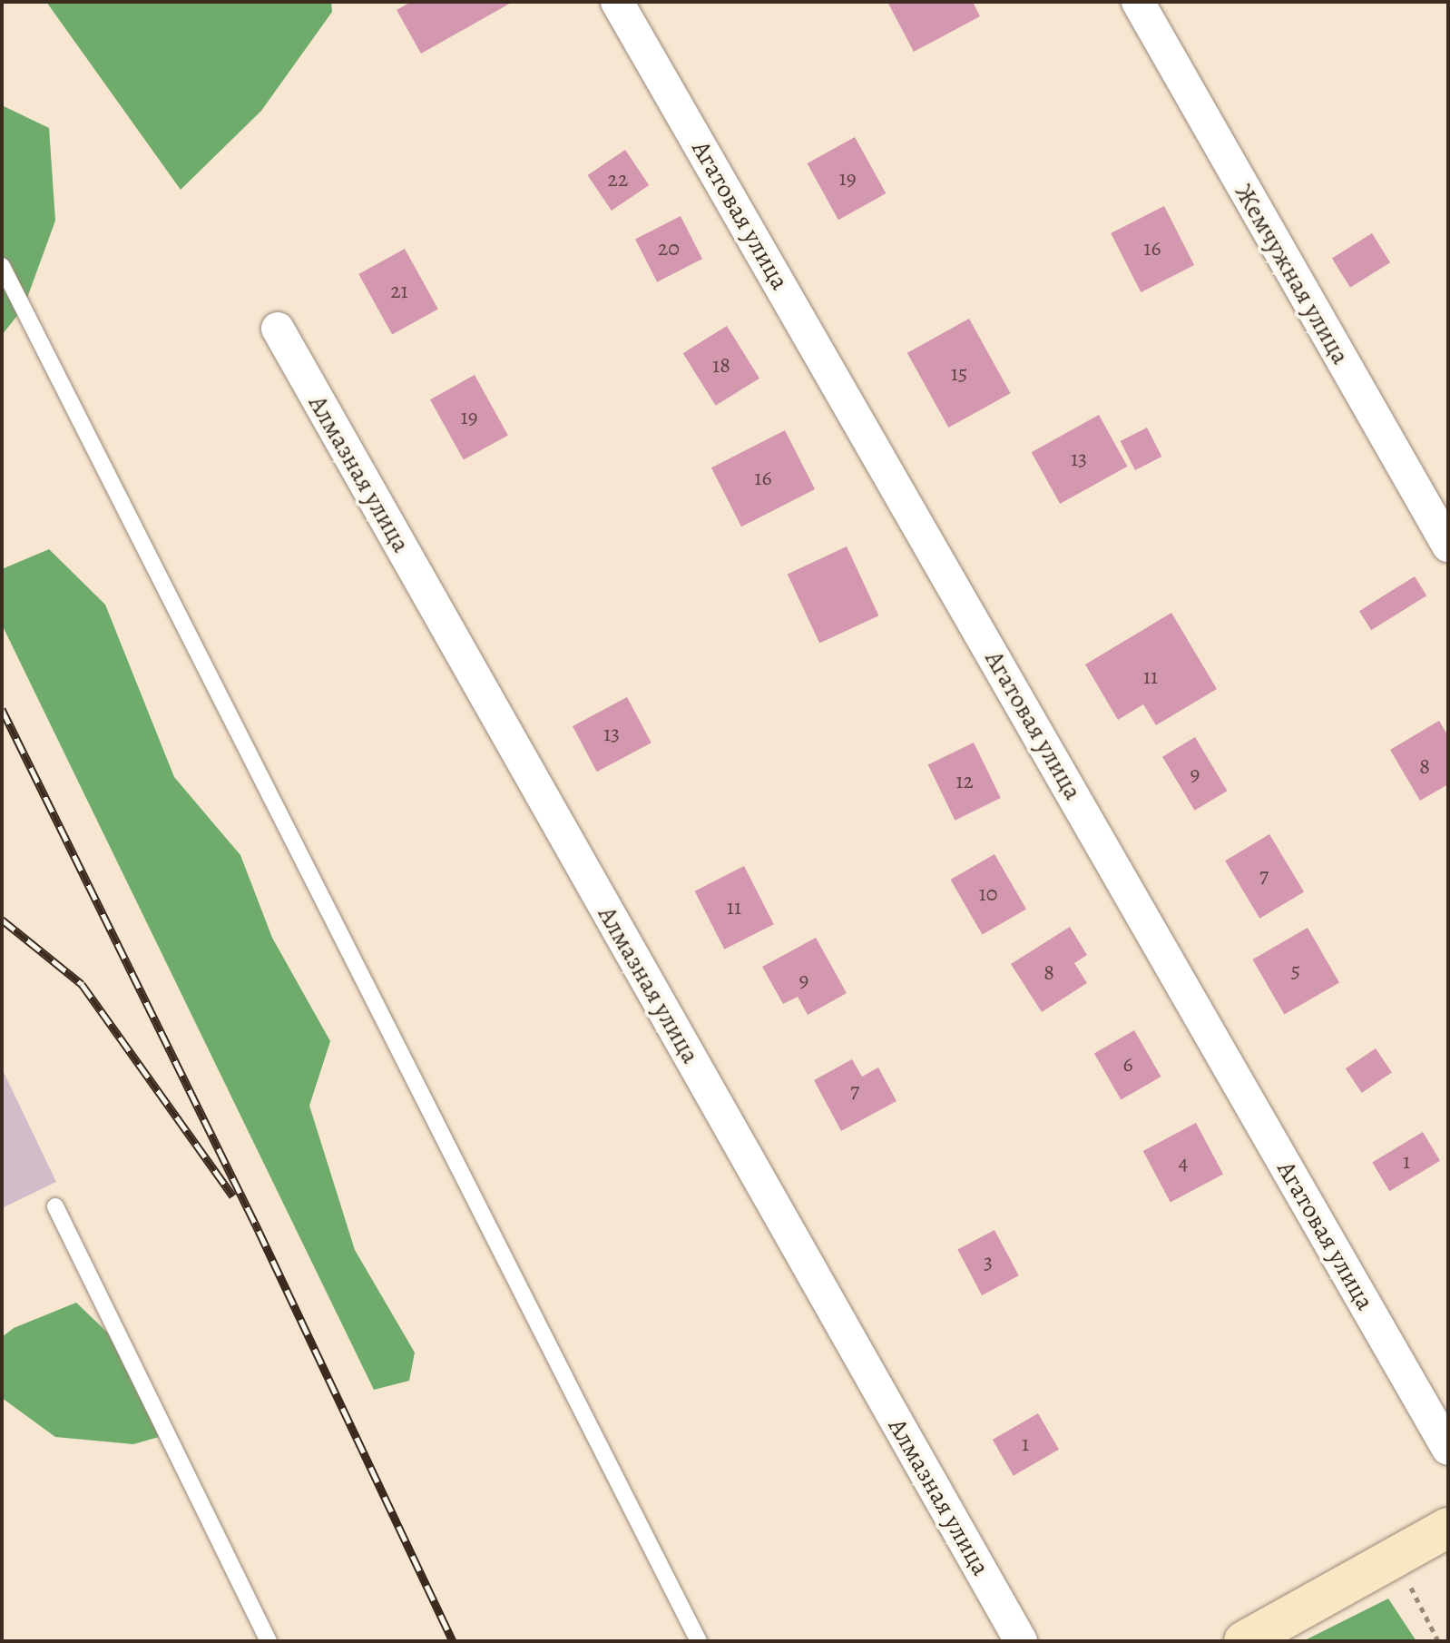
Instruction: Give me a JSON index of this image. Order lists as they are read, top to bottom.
{
  "streets": {
    "street": ["Агатовая улица", "Жемчужная улица", "Алмазная улица"]
  },
  "house_numbers": [
    "19",
    "22",
    "20",
    "16",
    "21",
    "18",
    "15",
    "19",
    "13",
    "16",
    "11",
    "13",
    "8",
    "9",
    "12",
    "7",
    "10",
    "11",
    "5",
    "8",
    "9",
    "6",
    "7",
    "1",
    "4",
    "3",
    "1"
  ]
}
